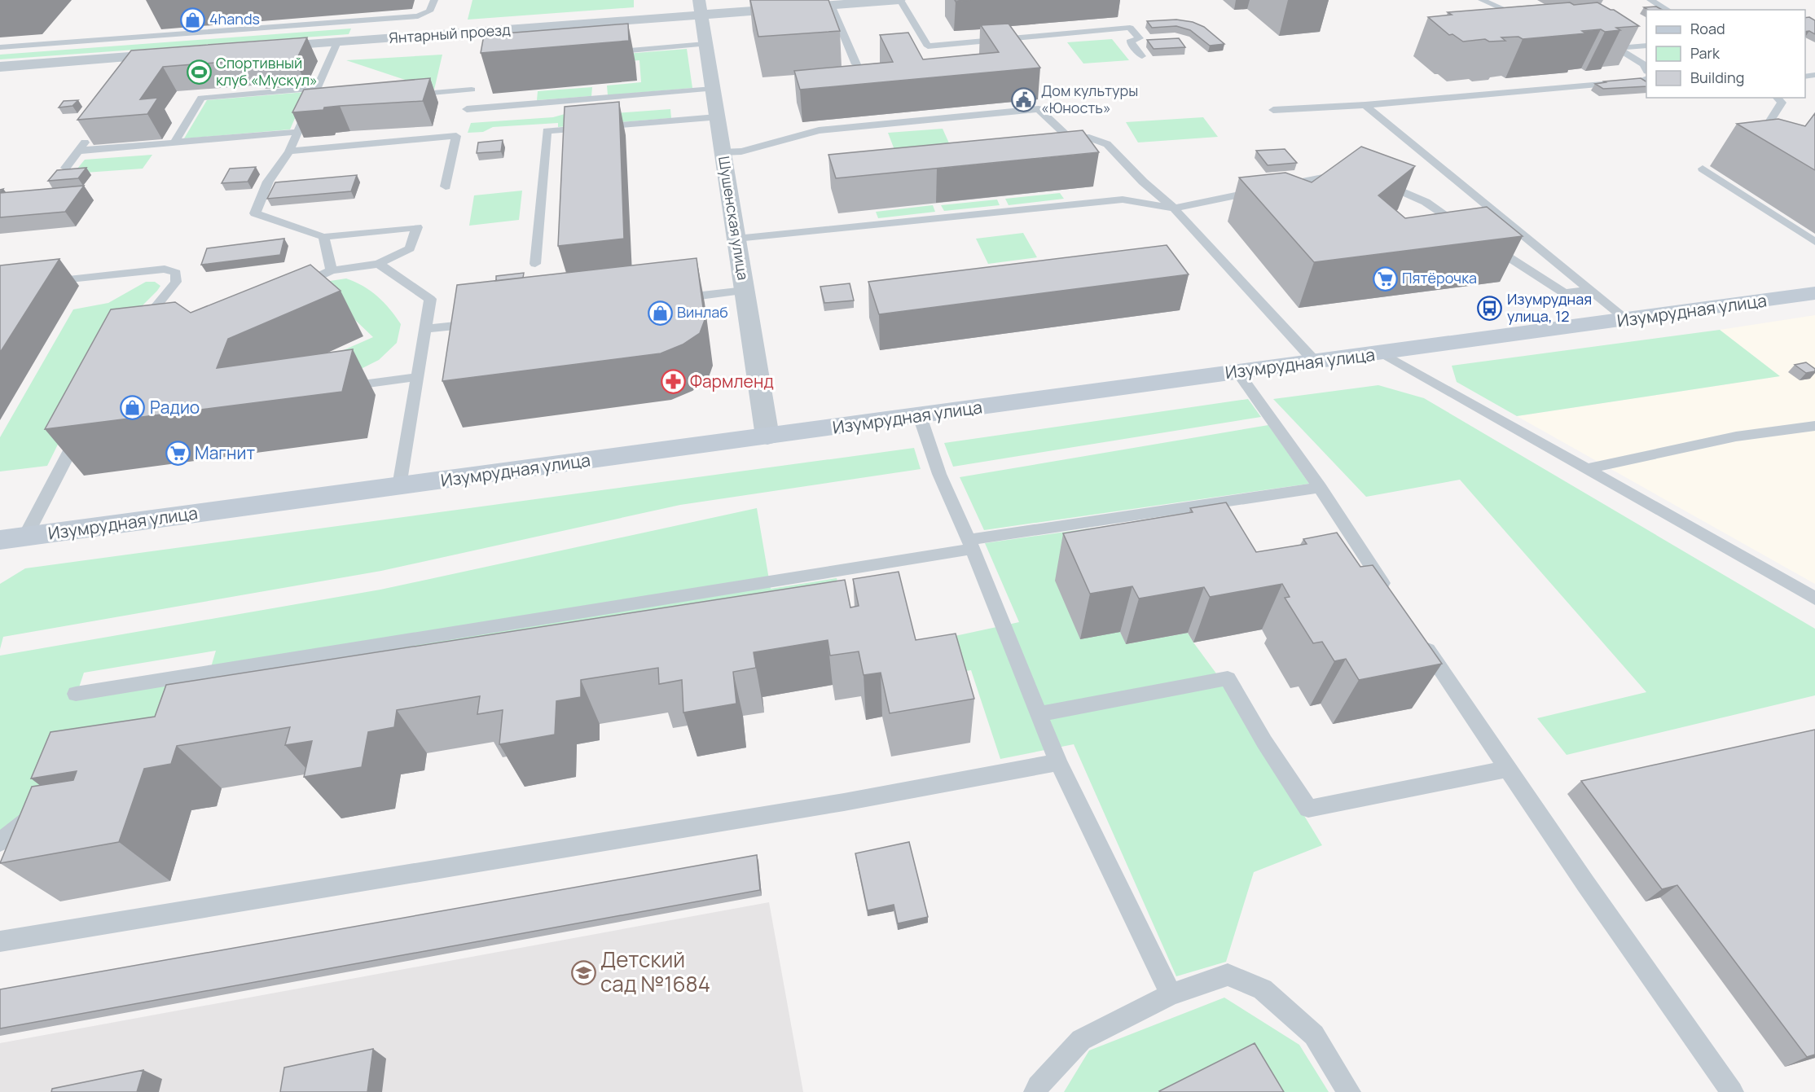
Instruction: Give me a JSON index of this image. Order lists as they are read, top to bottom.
{
  "streets": {
    "street": ["Янтарный проезд", "Шушенская улица", "Изумрудная улица"]
  },
  "crossings": [
    ["Янтарный проезд", "Шушенская улица"],
    ["Шушенская улица", "Изумрудная улица"]
  ],
  "places": {
    "shop": ["4hands", "Винлаб", "Радио"],
    "sports": ["Спортивный клуб «Мускул»"],
    "public building": ["Дом культуры «Юность»"],
    "supermarket": ["Пятёрочка", "Магнит"],
    "bus stop": ["Изумрудная улица, 12"],
    "pharmacy": ["Фармленд"],
    "school or university": ["Детский сад №1684"]
  },
  "legend": ["Road", "Park", "Building"]
}
